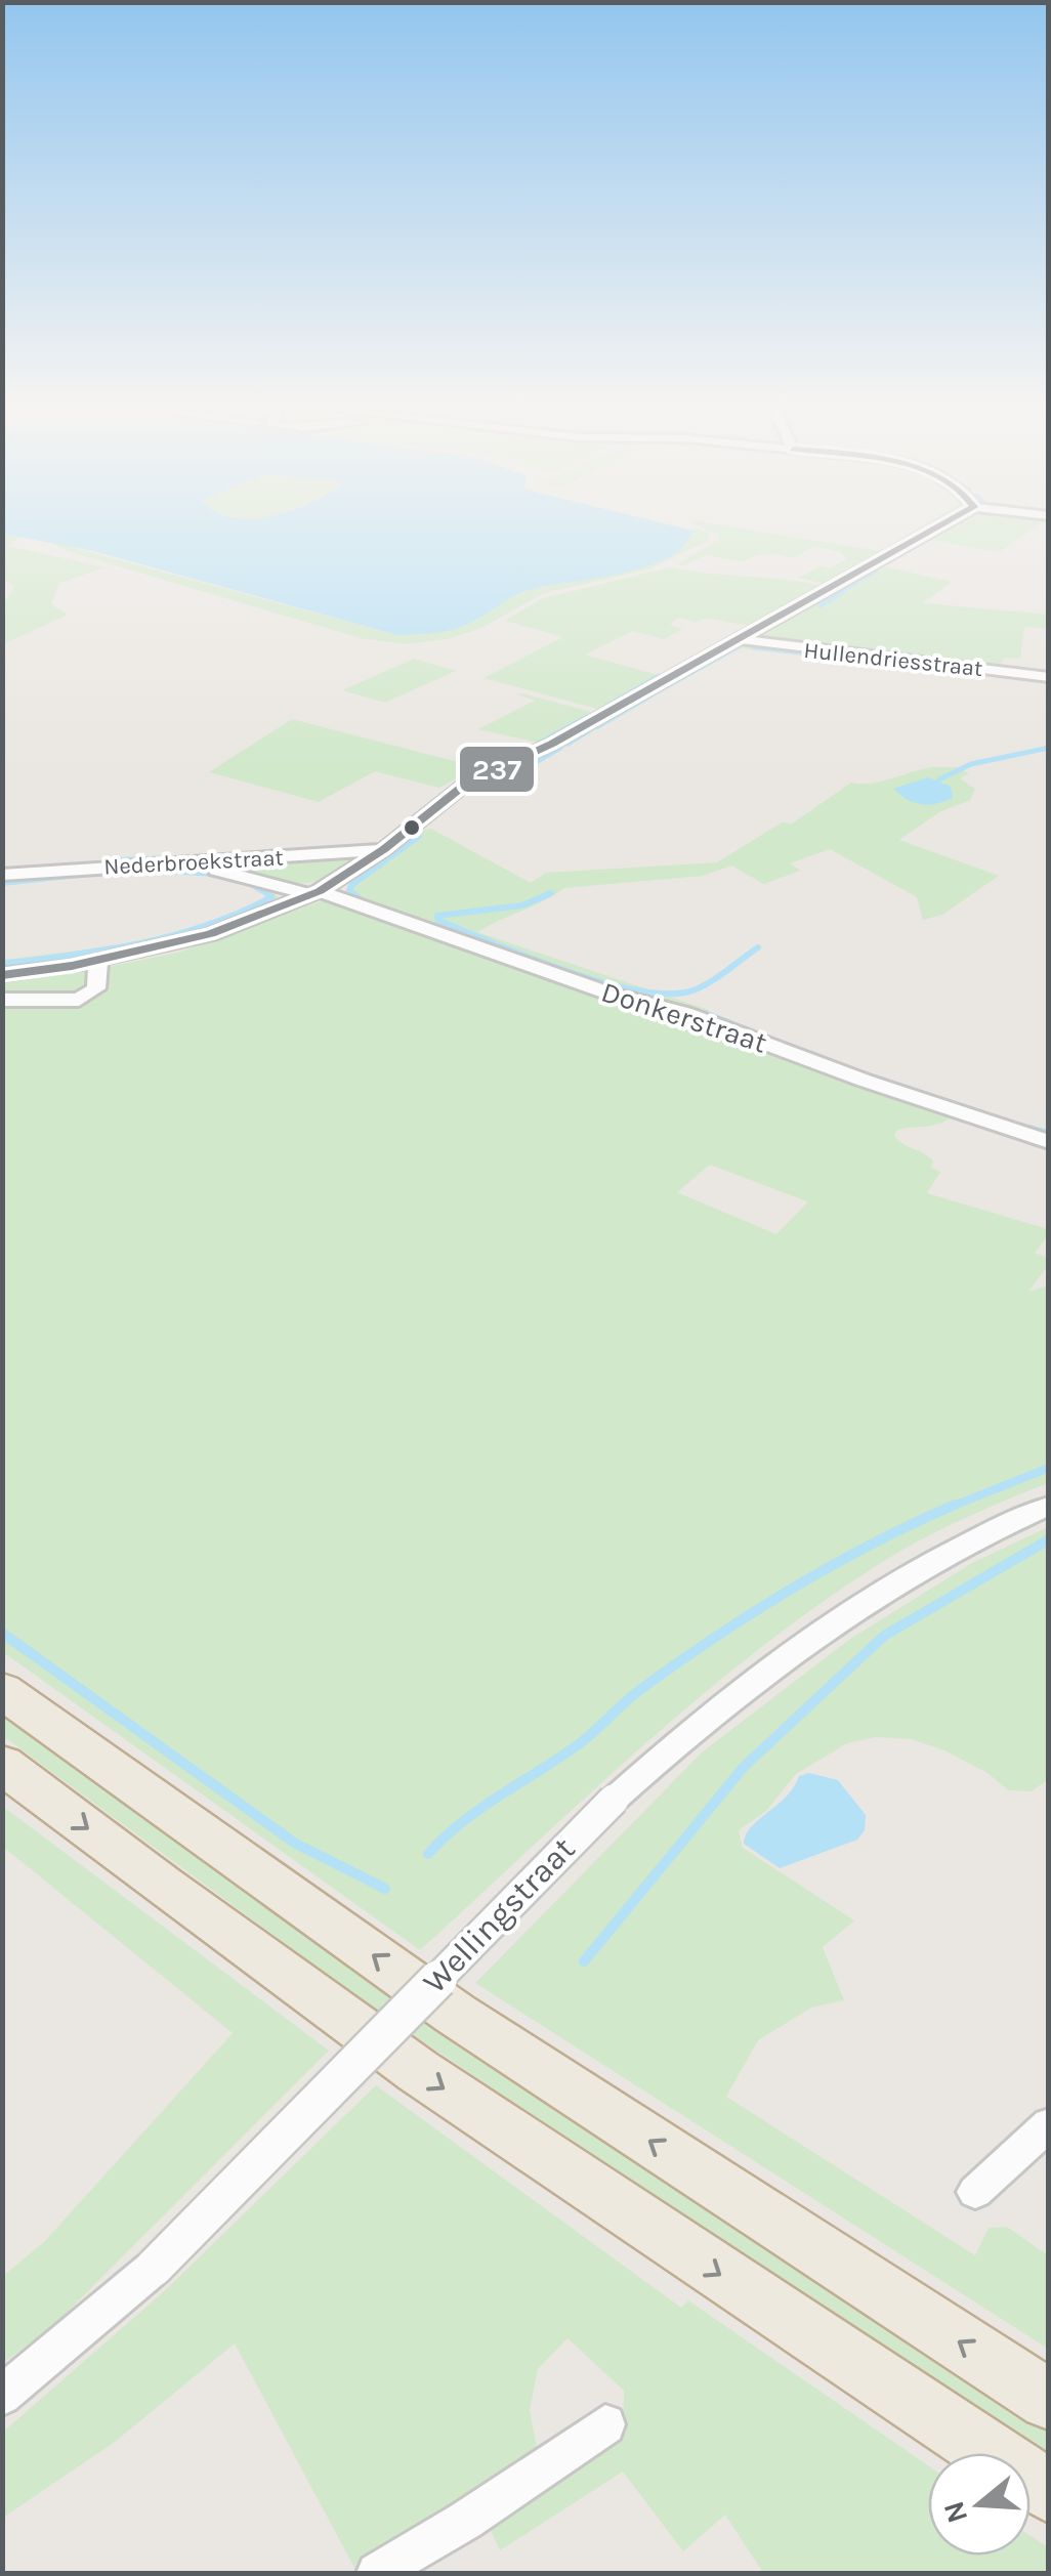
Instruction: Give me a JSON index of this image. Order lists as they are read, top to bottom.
{
  "streets": {
    "street": [
      "Hullendriesstraat",
      "Nederbroekstraat",
      "Donkerstraat",
      "Wellingstraat"
    ]
  },
  "crossings": [
    ["Nederbroekstraat", "Donkerstraat"]
  ],
  "lines": ["transit line 237"],
  "north": "left"
}
